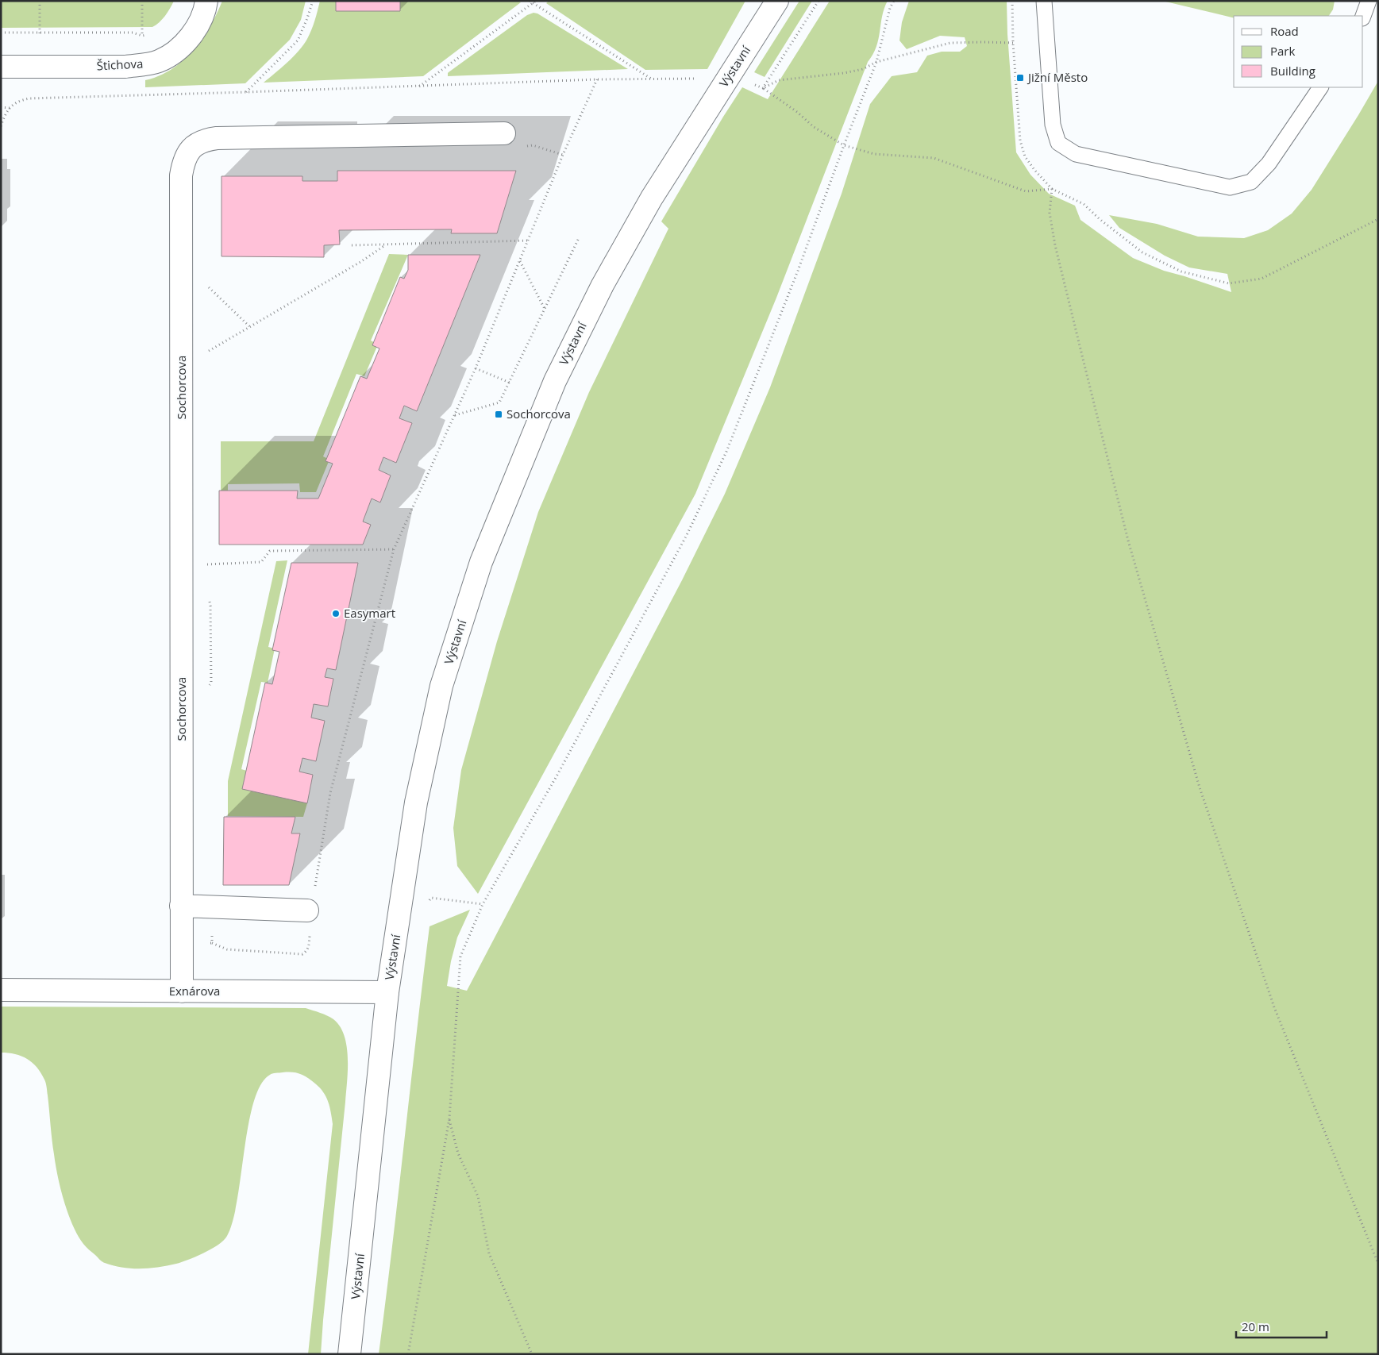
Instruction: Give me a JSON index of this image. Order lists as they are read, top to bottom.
{
  "streets": {
    "street": [
      "Štichova",
      "Výstavní",
      "Sochorcova",
      "Exnárova"
    ]
  },
  "crossings": [
    ["Výstavní", "Exnárova"],
    ["Sochorcova", "Exnárova"]
  ],
  "places": {
    "transit": ["Jižní Město", "Sochorcova"],
    "other": ["Easymart"]
  },
  "legend": ["Road", "Park", "Building"],
  "scale_bar": "20 m"
}
